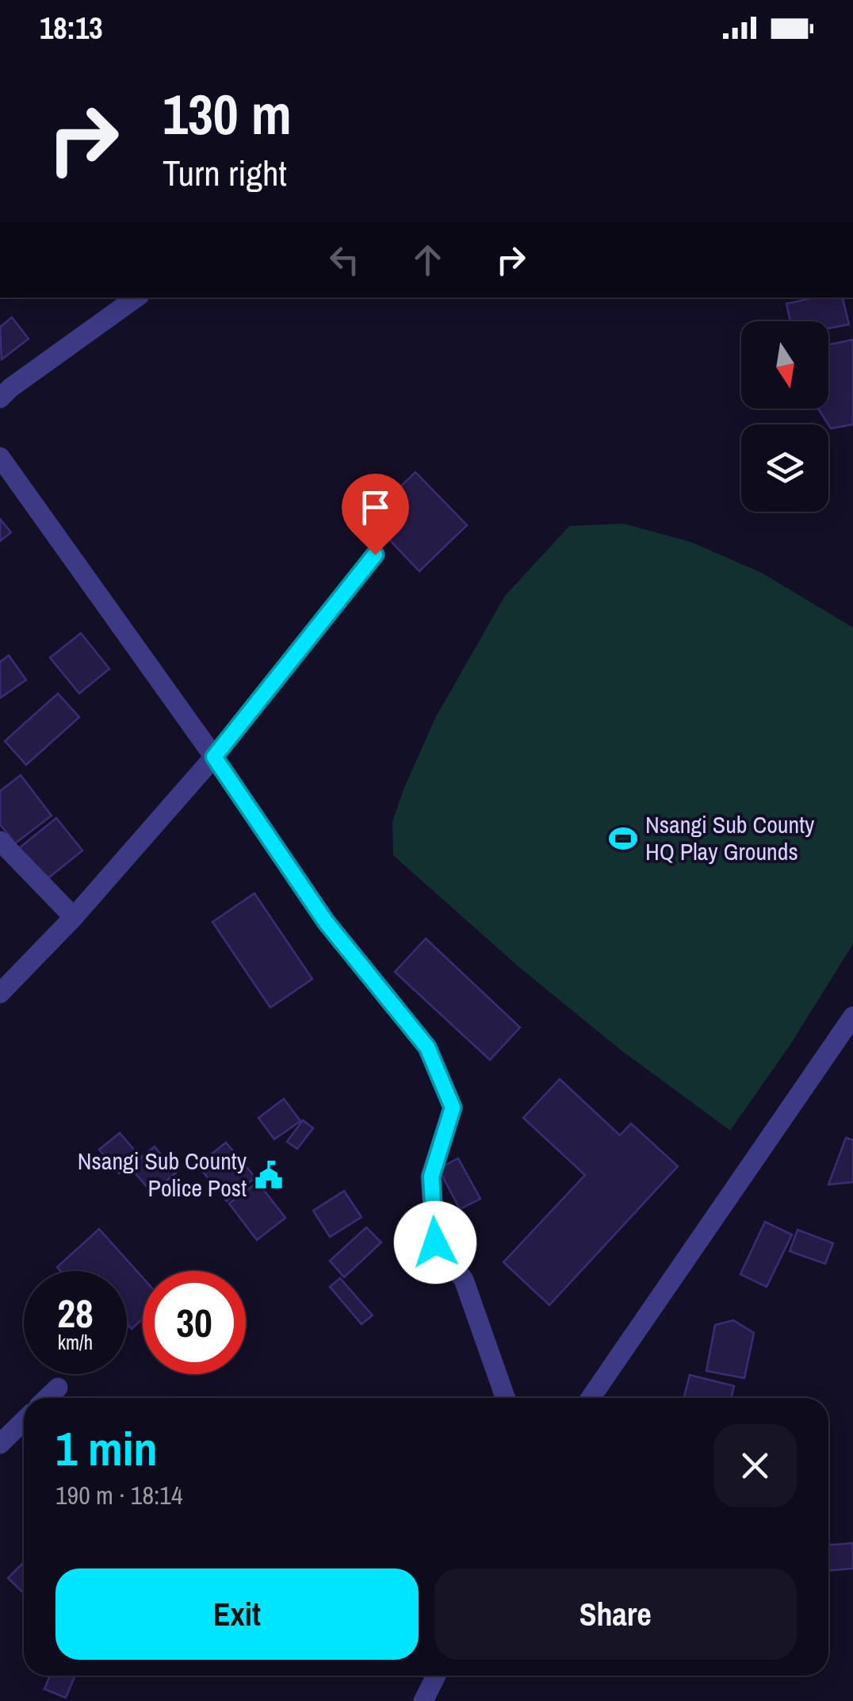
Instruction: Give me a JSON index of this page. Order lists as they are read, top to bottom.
{
  "places": {
    "sports": ["Nsangi Sub County HQ Play Grounds"],
    "public building": ["Nsangi Sub County Police Post"]
  },
  "north": "bottom",
  "page": {
    "status": "18:13",
    "turn": ["130 m", "Turn right"],
    "speed": "28 km/h",
    "limit": "30",
    "heading": ["1 min", "190 m · 18:14"],
    "buttons": ["Exit", "Share"]
  }
}
